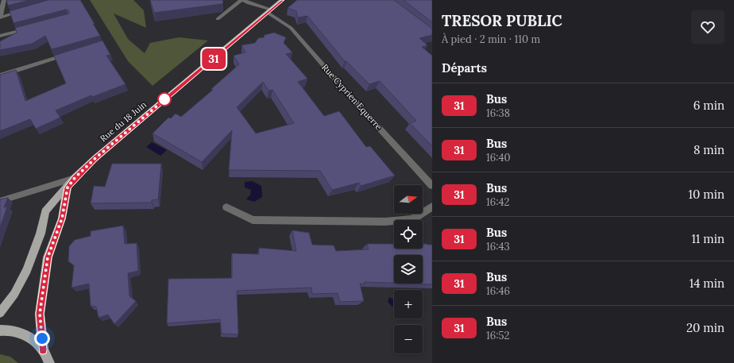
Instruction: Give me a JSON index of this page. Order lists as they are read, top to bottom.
{
  "streets": {
    "main road": ["Rue du 18 Juin"],
    "street": ["Rue Cyprien Equerre"]
  },
  "crossings": [
    ["Rue Cyprien Equerre", "Rue du 18 Juin"]
  ],
  "lines": ["bus line 31"],
  "north": "right",
  "page": {
    "on_map": "31",
    "heading": [
      ["TRESOR PUBLIC", "À pied · 2 min · 110 m"],
      "Départs"
    ],
    "list": [
      {
        "mark": "31",
        "name": "Bus",
        "note": "16:38",
        "value": "6 min"
      },
      {
        "mark": "31",
        "name": "Bus",
        "note": "16:40",
        "value": "8 min"
      },
      {
        "mark": "31",
        "name": "Bus",
        "note": "16:42",
        "value": "10 min"
      },
      {
        "mark": "31",
        "name": "Bus",
        "note": "16:43",
        "value": "11 min"
      },
      {
        "mark": "31",
        "name": "Bus",
        "note": "16:46",
        "value": "14 min"
      },
      {
        "mark": "31",
        "name": "Bus",
        "note": "16:52",
        "value": "20 min"
      }
    ],
    "map_buttons": ["+", "−"]
  }
}
